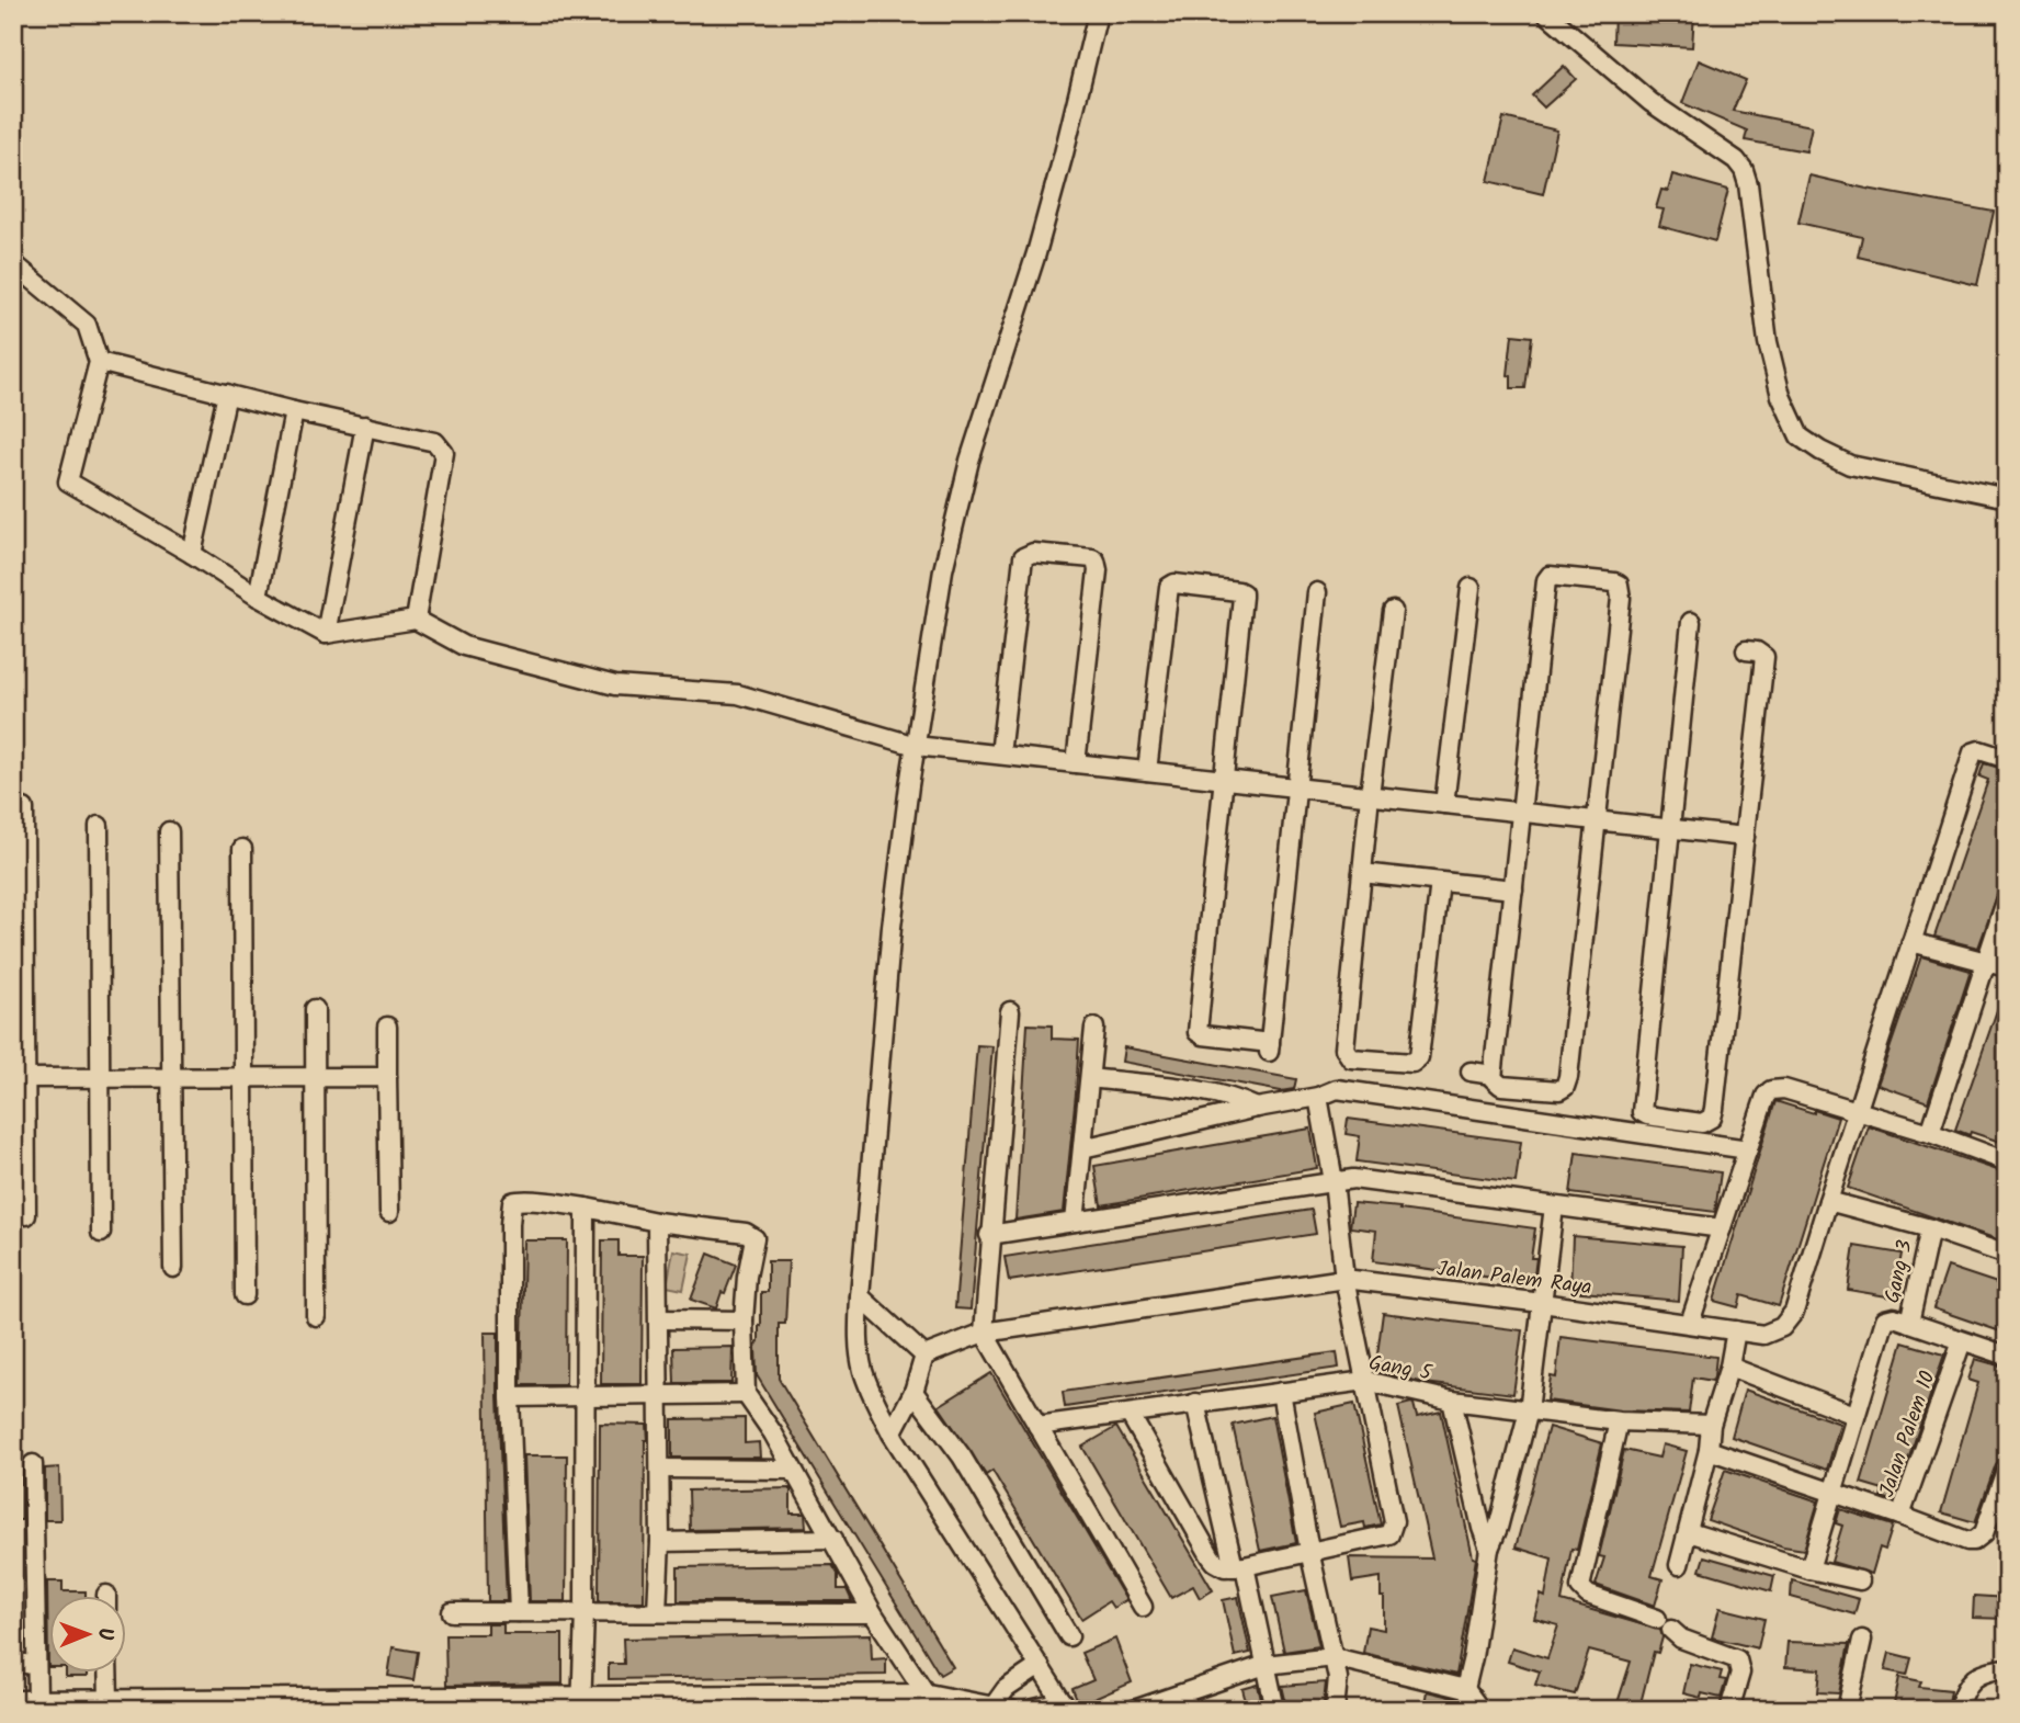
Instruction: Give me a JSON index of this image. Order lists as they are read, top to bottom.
{
  "streets": {
    "street": [
      "Gang 3",
      "Jalan Palem Raya",
      "Gang 5",
      "Jalan Palem 10"
    ]
  },
  "north": "right"
}
